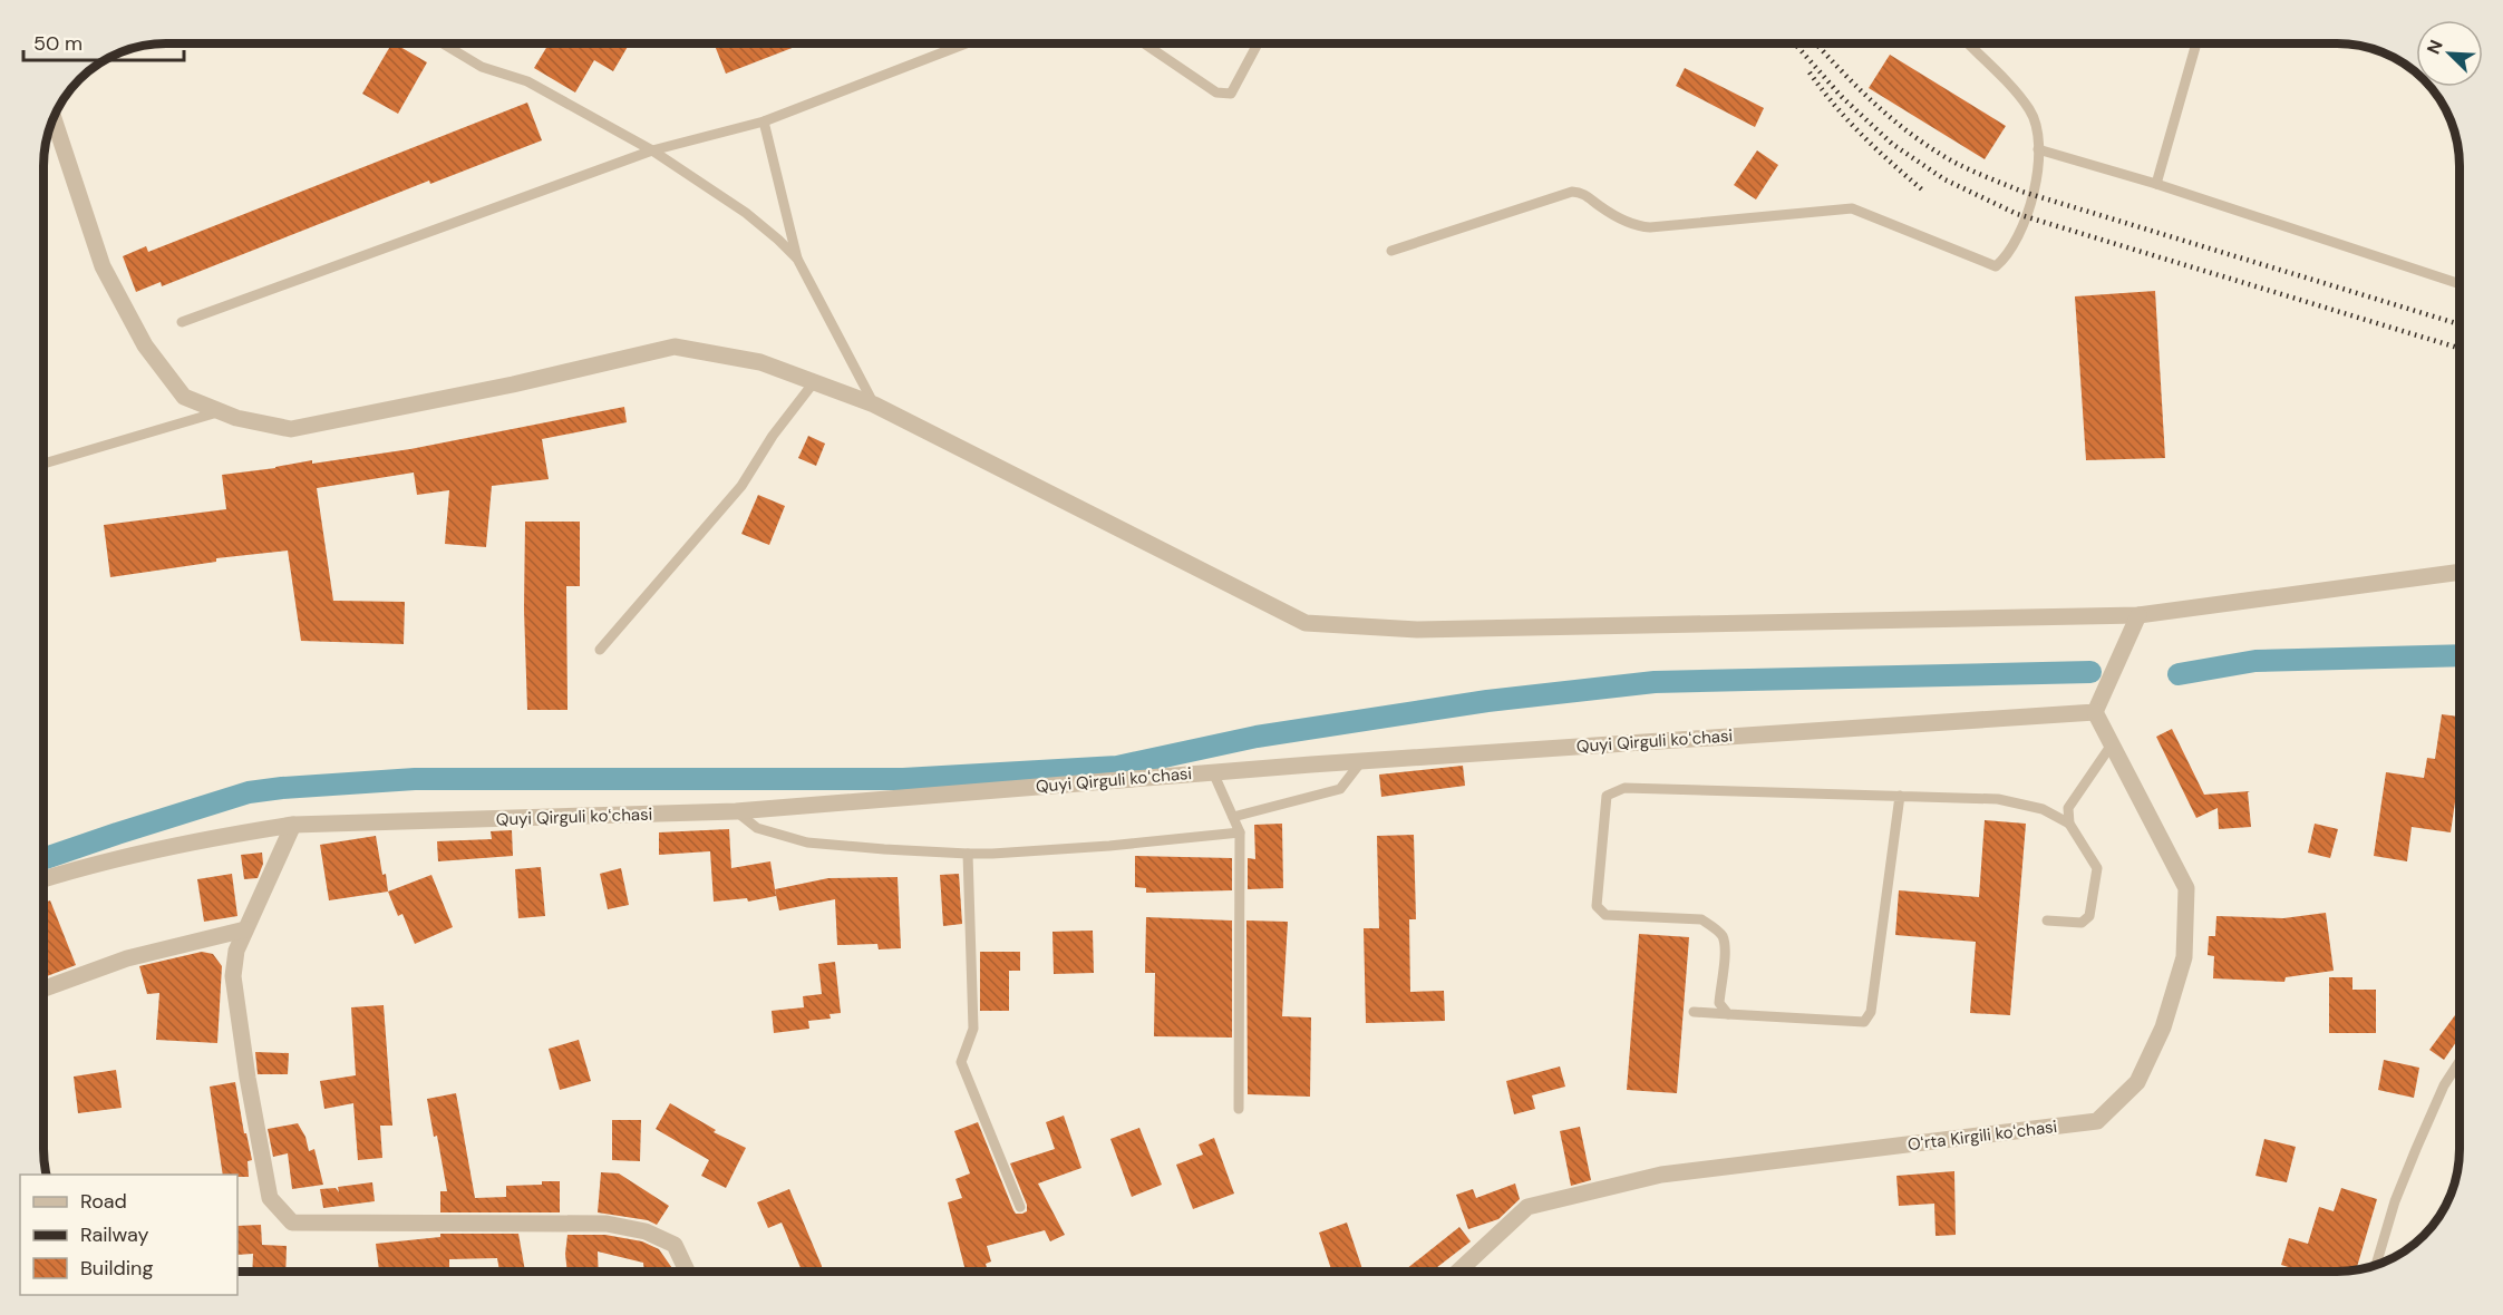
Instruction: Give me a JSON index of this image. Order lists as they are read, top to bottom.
{
  "streets": {
    "street": ["Quyi Qirguli koʻchasi", "Oʻrta Kirgili koʻchasi"]
  },
  "crossings": [
    ["Quyi Qirguli koʻchasi", "Oʻrta Kirgili koʻchasi"]
  ],
  "legend": ["Road", "Railway", "Building"],
  "scale_bar": "50 m",
  "north": "top left"
}
